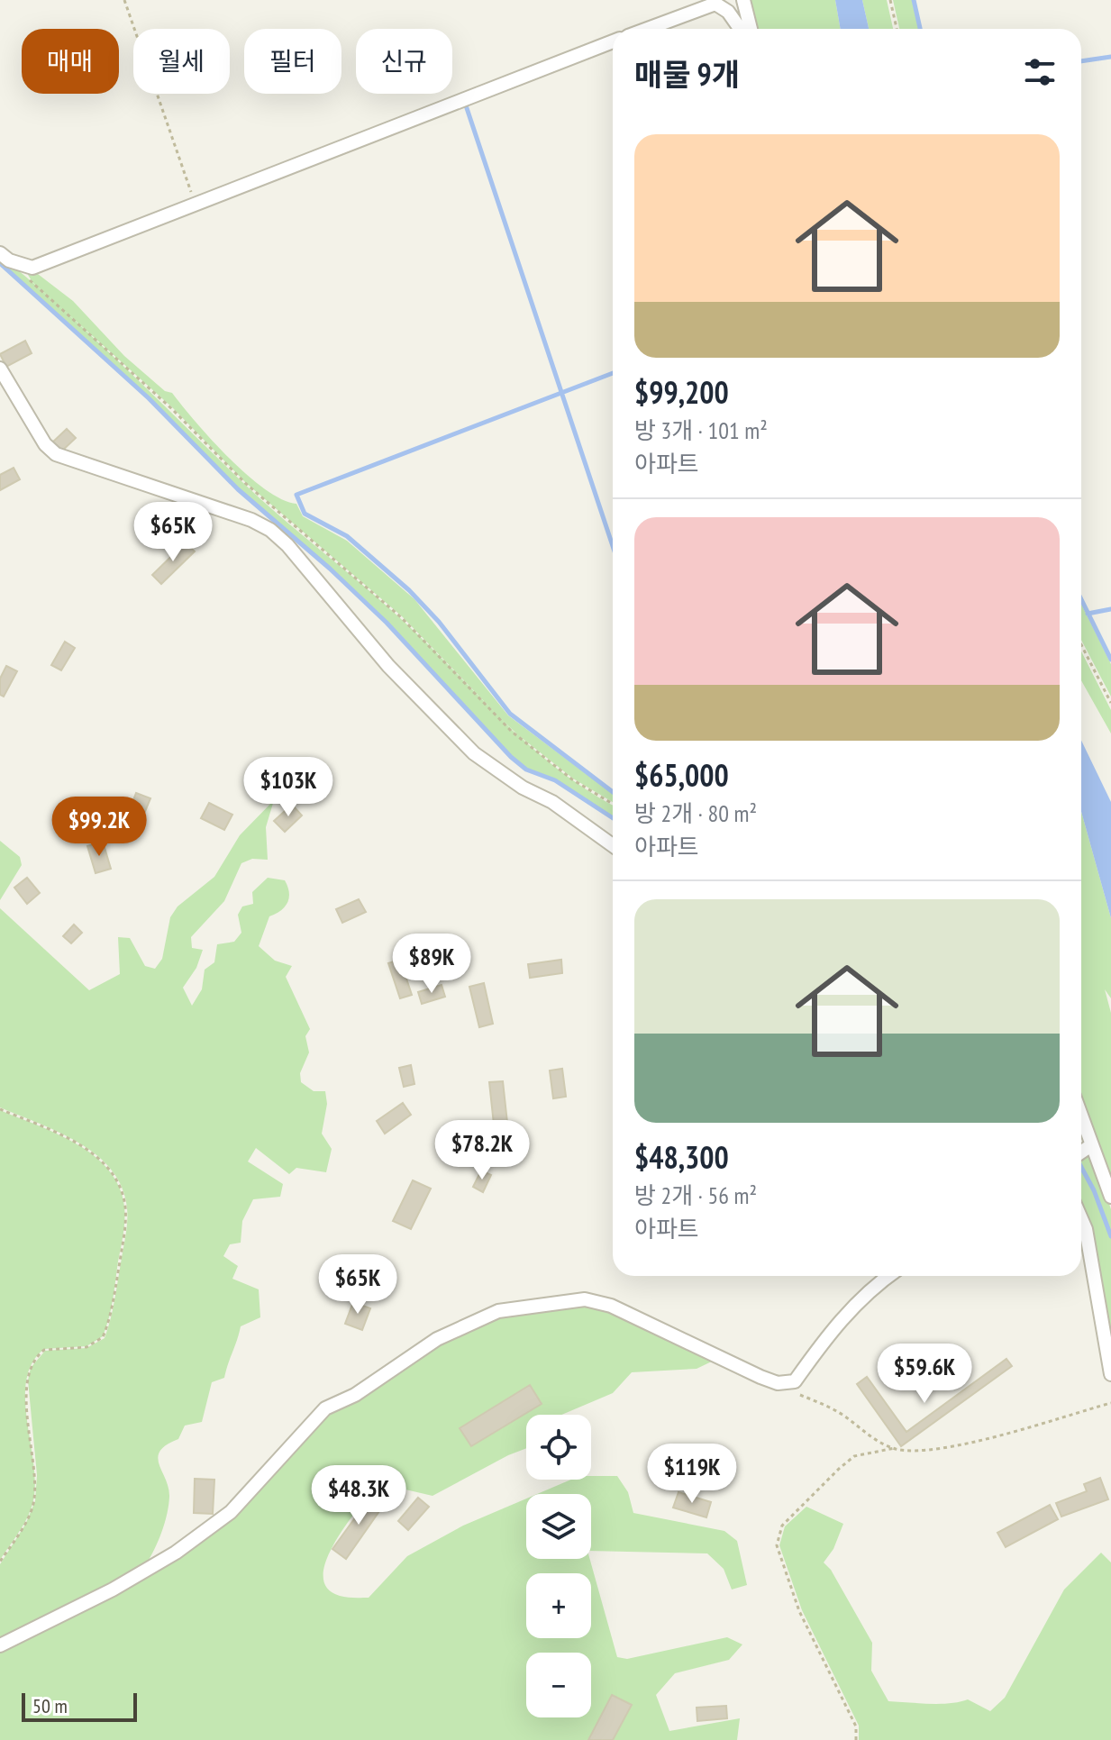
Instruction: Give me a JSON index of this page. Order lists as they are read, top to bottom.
{
  "scale_bar": "50 m",
  "page": {
    "chip": [
      "매매",
      "월세",
      "필터",
      "신규"
    ],
    "heading": "매물 9개",
    "list": [
      {
        "name": "$99,200",
        "note": "방 3개 · 101 m² · 아파트"
      },
      {
        "name": "$65,000",
        "note": "방 2개 · 80 m² · 아파트"
      },
      {
        "name": "$48,300",
        "note": "방 2개 · 56 m² · 아파트"
      }
    ],
    "price": [
      "$65K",
      "$103K",
      "$99.2K",
      "$89K",
      "$78.2K",
      "$65K",
      "$59.6K",
      "$119K",
      "$48.3K"
    ],
    "map_buttons": ["+", "−"],
    "scale": "50 m"
  }
}
